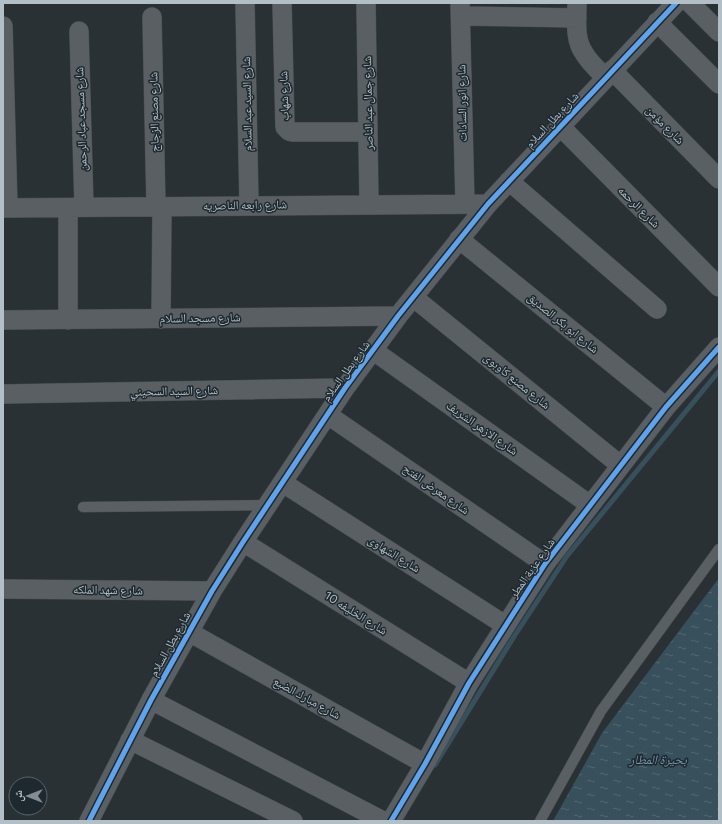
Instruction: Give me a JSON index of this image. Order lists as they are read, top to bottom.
{
  "streets": {
    "street": [
      "شارع شهاب",
      "شارع جمال عبد الناصر",
      "شارع انور السادات",
      "شارع السيد عبد السلام",
      "شارع مصنع الزجاج",
      "شارع مسجد عباد الرحمن",
      "شارع بطل السلام",
      "شارع مؤمن",
      "شارع رابعه الناصريه",
      "شارع الرحمه",
      "شارع مسجد السلام",
      "شارع ابو بكر الصديق",
      "شارع مصنع كاوبوى",
      "شارع السيد السحيني",
      "شارع الازهر الشريف",
      "شارع معرض الفتح",
      "شارع الشهاوى",
      "شارع عزبة المطر",
      "شارع شهد الملكه",
      "شارع الخليفه 10",
      "شارع مبارك الضبع"
    ]
  },
  "crossings": [
    ["شارع شهاب", "شارع جمال عبد الناصر"],
    ["شارع جمال عبد الناصر", "شارع رابعه الناصريه"],
    ["شارع انور السادات", "شارع رابعه الناصريه"],
    ["شارع السيد عبد السلام", "شارع رابعه الناصريه"],
    ["شارع مصنع الزجاج", "شارع رابعه الناصريه"],
    ["شارع مصنع الزجاج", "شارع مسجد السلام"],
    ["شارع مسجد عباد الرحمن", "شارع رابعه الناصريه"],
    ["شارع مسجد عباد الرحمن", "شارع مسجد السلام"],
    ["شارع بطل السلام", "شارع مؤمن"],
    ["شارع بطل السلام", "شارع رابعه الناصريه"],
    ["شارع بطل السلام", "شارع الرحمه"],
    ["شارع بطل السلام", "شارع مسجد السلام"],
    ["شارع بطل السلام", "شارع ابو بكر الصديق"],
    ["شارع بطل السلام", "شارع مصنع كاوبوى"],
    ["شارع بطل السلام", "شارع السيد السحيني"],
    ["شارع بطل السلام", "شارع الازهر الشريف"],
    ["شارع بطل السلام", "شارع معرض الفتح"],
    ["شارع بطل السلام", "شارع الشهاوى"],
    ["شارع بطل السلام", "شارع شهد الملكه"],
    ["شارع بطل السلام", "شارع الخليفه 10"],
    ["شارع بطل السلام", "شارع مبارك الضبع"],
    ["شارع ابو بكر الصديق", "شارع عزبة المطر"],
    ["شارع مصنع كاوبوى", "شارع عزبة المطر"],
    ["شارع الازهر الشريف", "شارع عزبة المطر"],
    ["شارع معرض الفتح", "شارع عزبة المطر"],
    ["شارع الشهاوى", "شارع عزبة المطر"],
    ["شارع عزبة المطر", "شارع الخليفه 10"],
    ["شارع عزبة المطر", "شارع مبارك الضبع"]
  ],
  "water": ["بحيرة المطار"],
  "north": "left"
}
